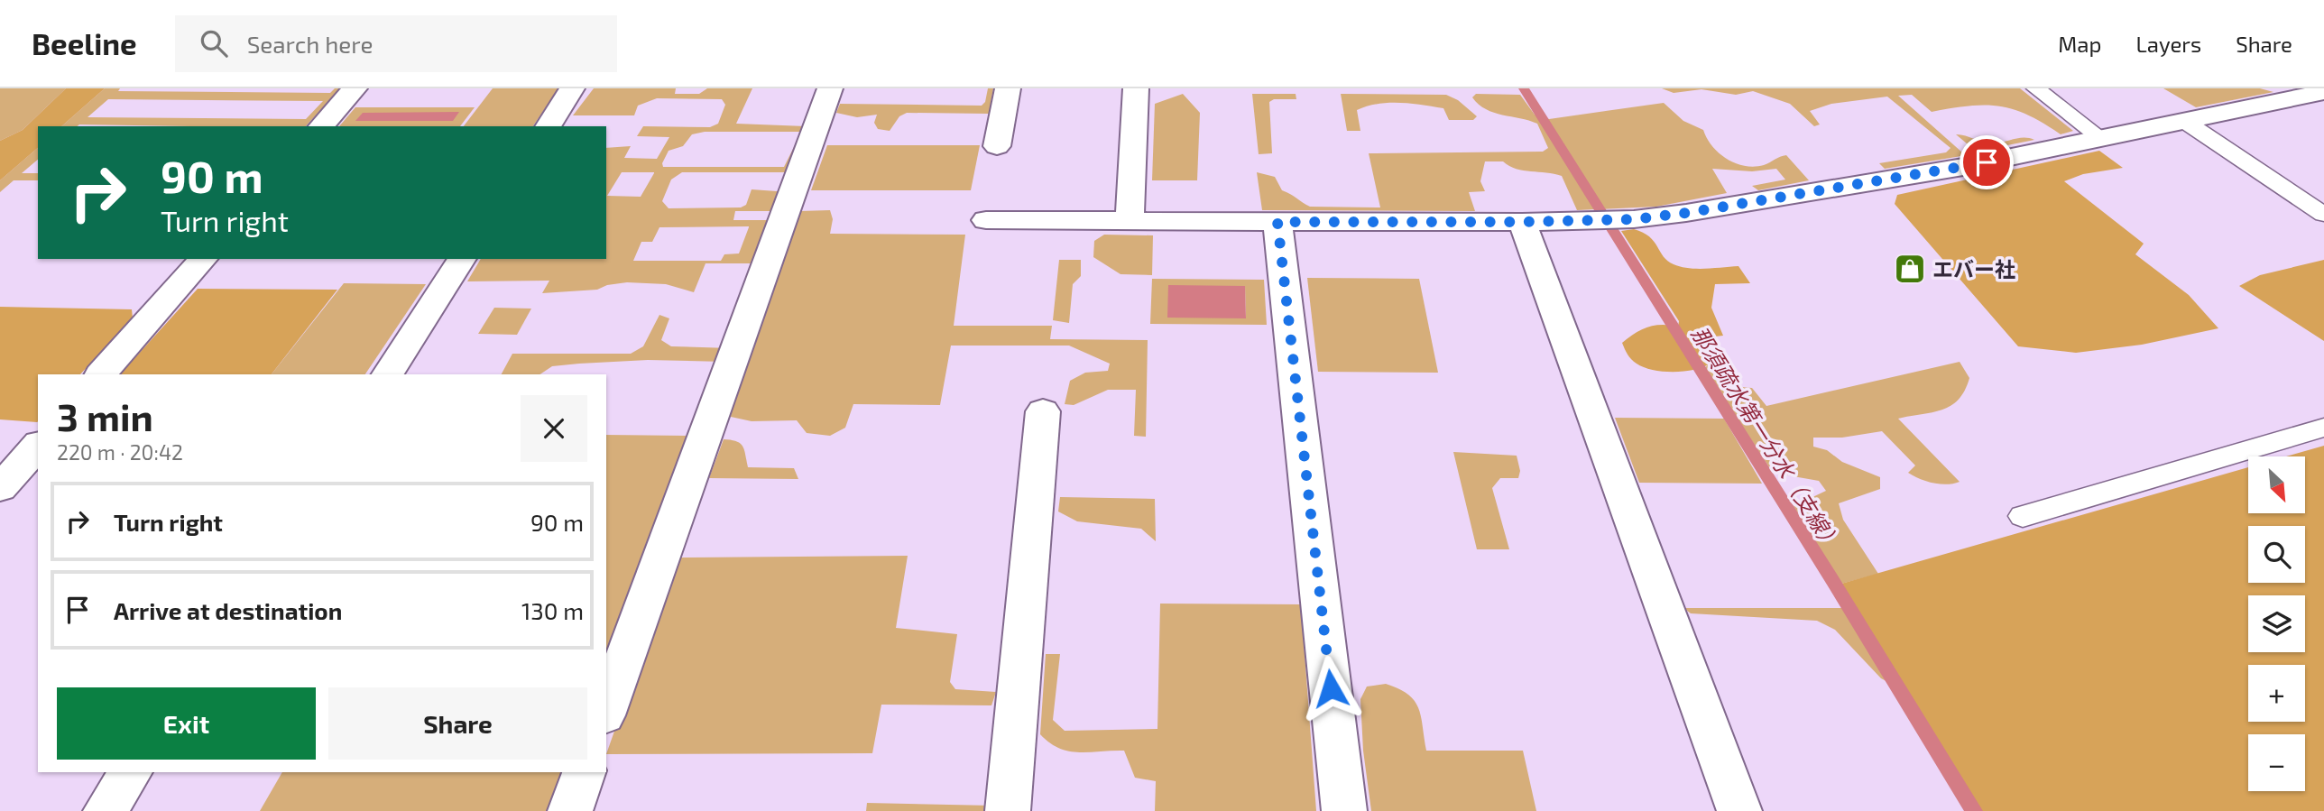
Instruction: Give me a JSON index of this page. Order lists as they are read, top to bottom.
{
  "water": ["那須疏水第一分水（支線）"],
  "places": {
    "shop": ["エバー社"]
  },
  "north": "bottom right",
  "page": {
    "header": "Beeline",
    "search": "Search here",
    "nav": ["Map", "Layers", "Share"],
    "turn": ["90 m", "Turn right"],
    "heading": ["3 min", "220 m · 20:42"],
    "map_buttons": ["+", "−"],
    "list": [
      {
        "name": "Turn right",
        "value": "90 m"
      },
      {
        "name": "Arrive at destination",
        "value": "130 m"
      }
    ],
    "buttons": ["Exit", "Share"]
  }
}
